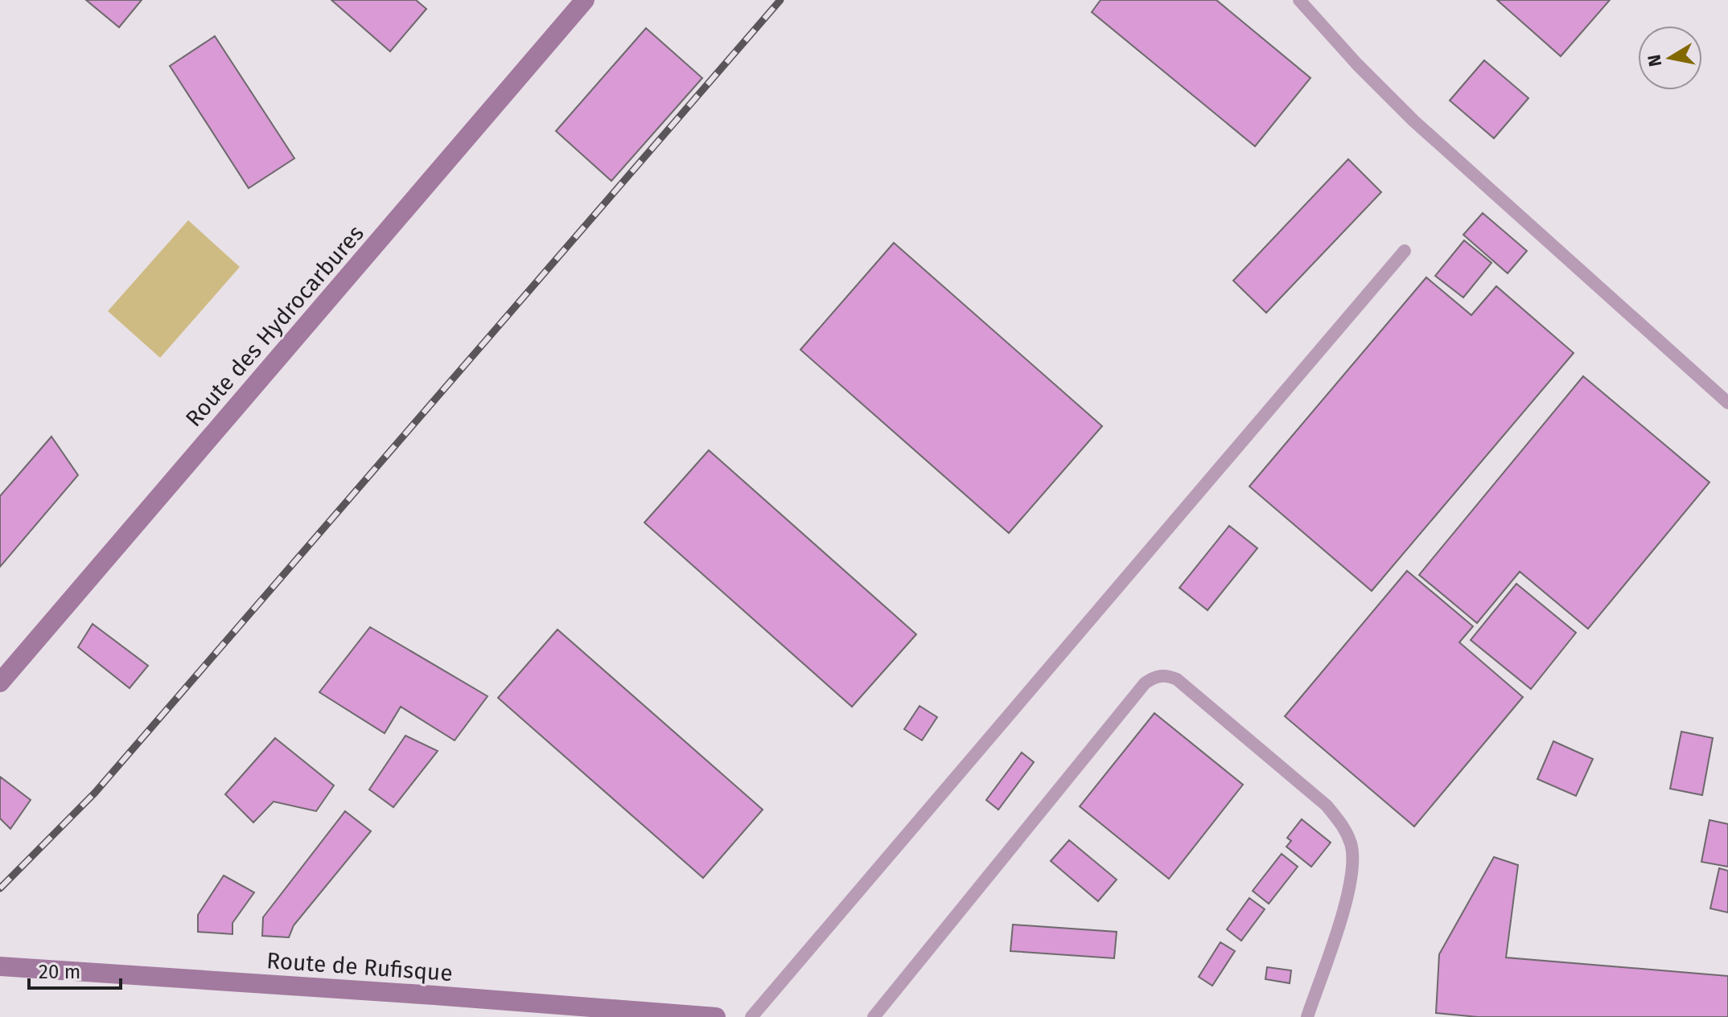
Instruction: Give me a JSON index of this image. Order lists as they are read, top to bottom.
{
  "streets": {
    "street": ["Route des Hydrocarbures", "Route de Rufisque"]
  },
  "scale_bar": "20 m",
  "north": "left"
}
